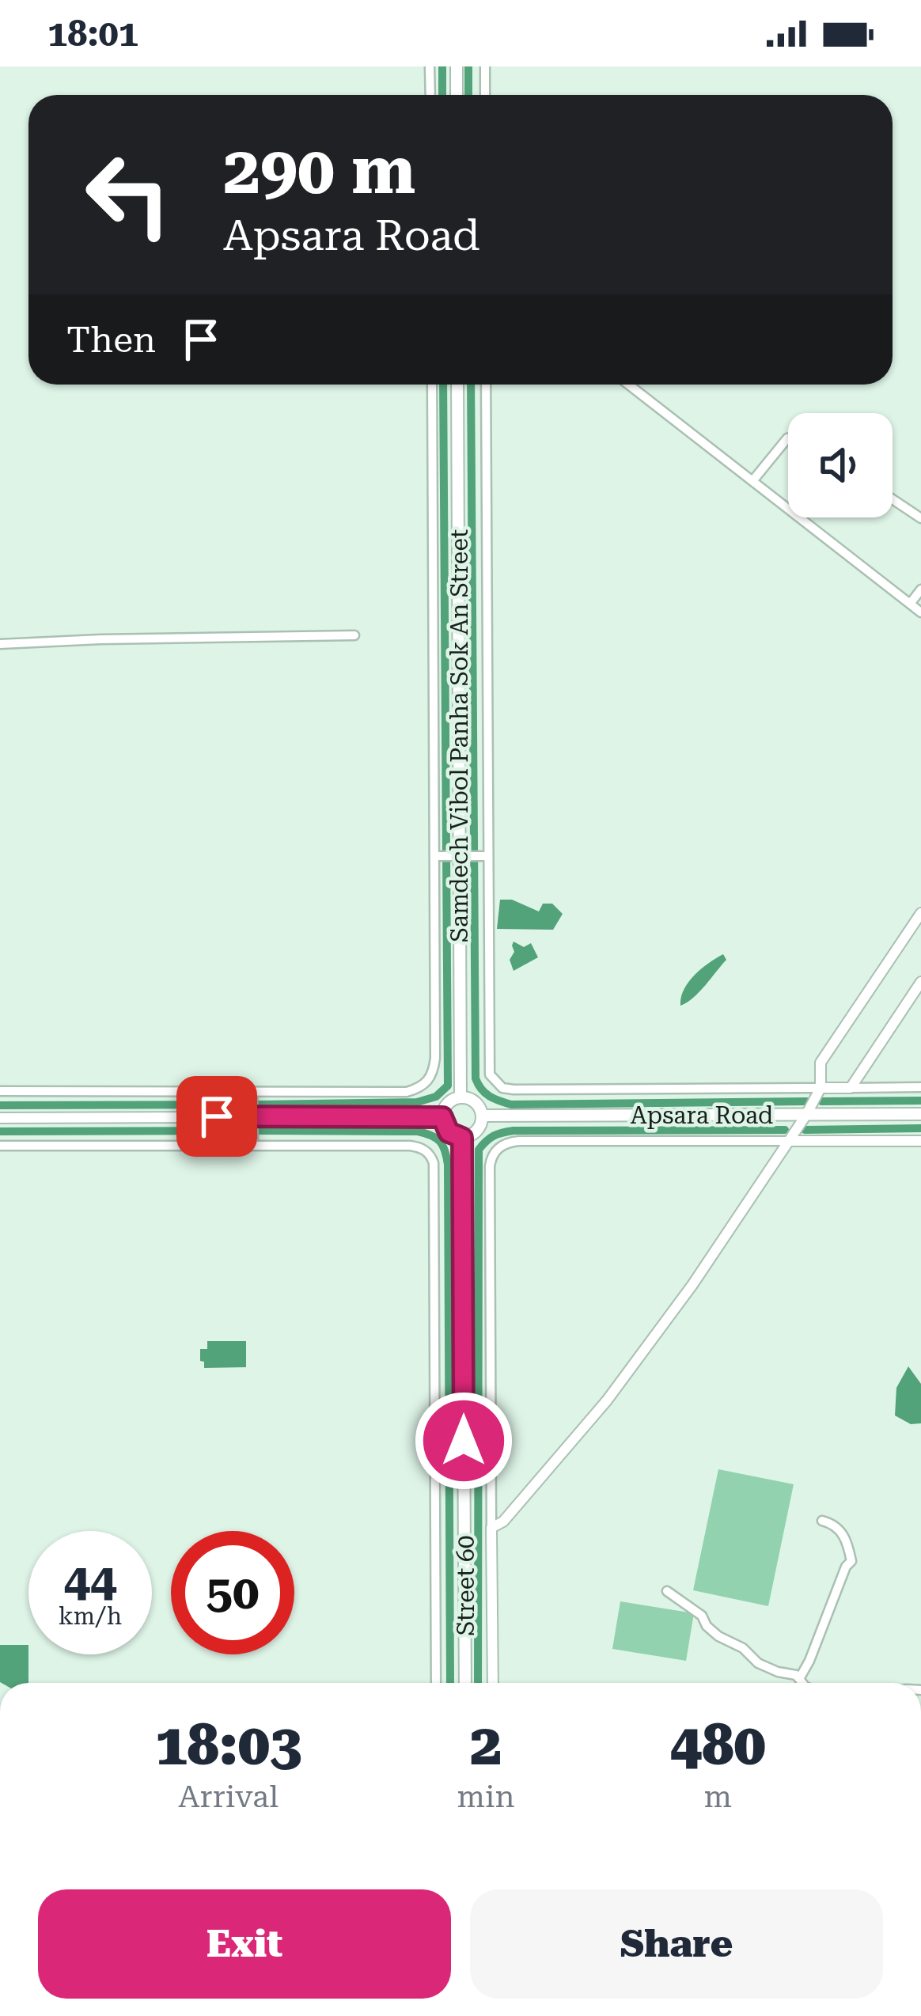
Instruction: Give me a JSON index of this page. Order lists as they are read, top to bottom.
{
  "streets": {
    "main road": ["Samdech Vibol Panha Sok An Street", "Apsara Road", "Street 60"]
  },
  "crossings": [
    ["Samdech Vibol Panha Sok An Street", "Apsara Road"],
    ["Samdech Vibol Panha Sok An Street", "Street 60"],
    ["Apsara Road", "Street 60"]
  ],
  "page": {
    "status": "18:01",
    "turn": ["290 m", "Apsara Road"],
    "then": "Then",
    "speed": "44 km/h",
    "limit": "50",
    "eta": [
      "18:03",
      "Arrival",
      "2",
      "min",
      "480",
      "m"
    ],
    "buttons": ["Exit", "Share"]
  }
}
